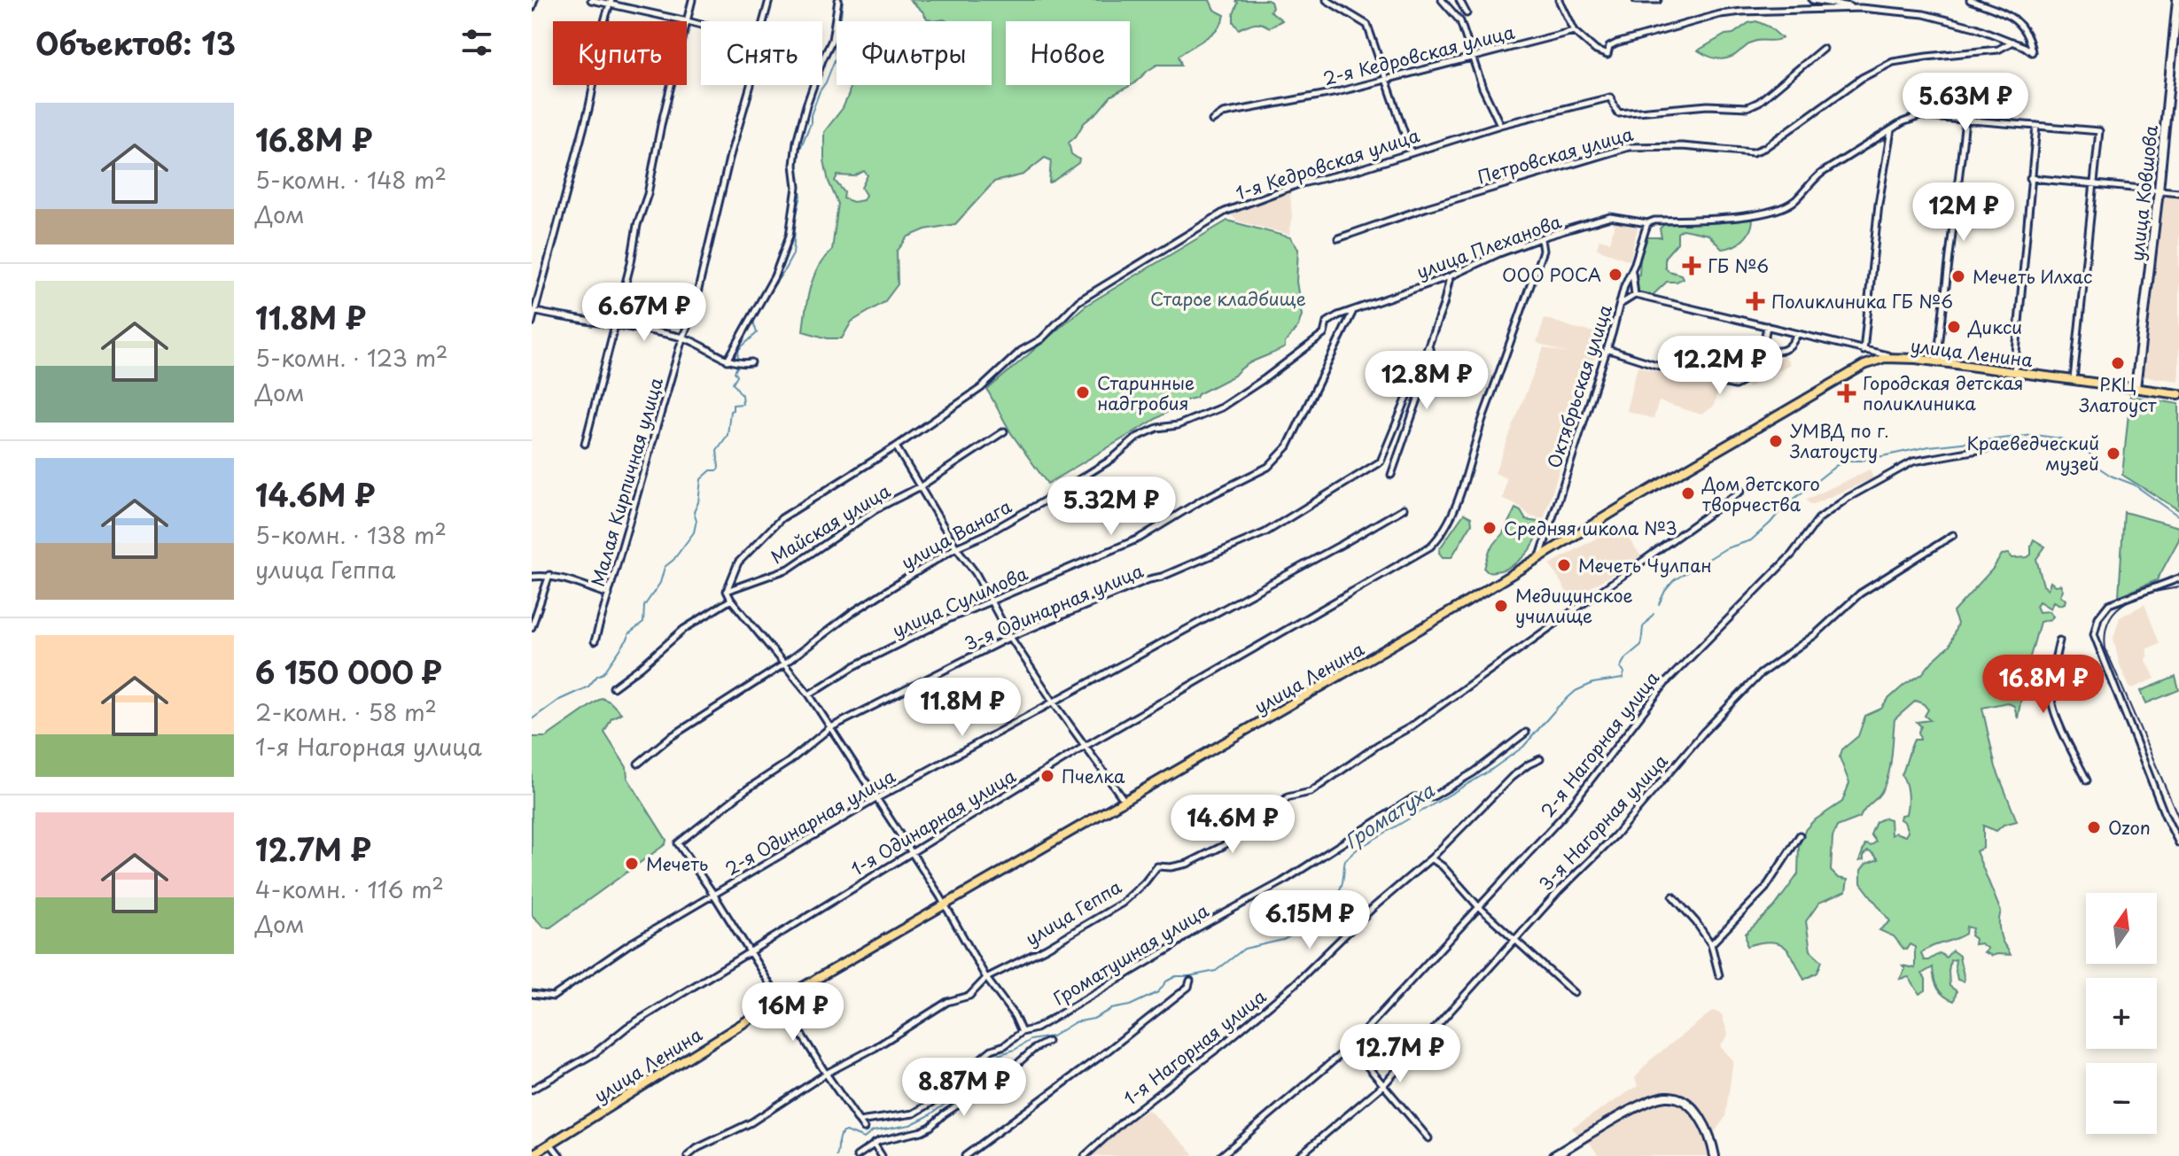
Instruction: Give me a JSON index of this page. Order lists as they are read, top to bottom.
{
  "streets": {
    "main road": ["улица Ковшова", "улица Ленина"],
    "street": [
      "2-я Кедровская улица",
      "Петровская улица",
      "1-я Кедровская улица",
      "улица Плеханова",
      "Октябрьская улица",
      "Малая Кирпичная улица",
      "Майская улица",
      "улица Ванага",
      "улица Сулимова",
      "3-я Одинарная улица",
      "2-я Нагорная улица",
      "2-я Одинарная улица",
      "1-я Одинарная улица",
      "3-я Нагорная улица",
      "улица Геппа",
      "Громатушная улица",
      "1-я Нагорная улица"
    ]
  },
  "crossings": [
    ["1-я Кедровская улица", "Майская улица"],
    ["улица Ковшова", "улица Ленина"],
    ["улица Плеханова", "Октябрьская улица"],
    ["улица Плеханова", "улица Ванага"],
    ["улица Плеханова", "улица Сулимова"],
    ["улица Плеханова", "1-я Одинарная улица"],
    ["улица Ленина", "Октябрьская улица"],
    ["3-я Одинарная улица", "2-я Одинарная улица"]
  ],
  "water": ["Громатуха"],
  "parks": ["Старое кладбище"],
  "places": {
    "health": ["ГБ №6", "Поликлиника ГБ №6", "Городская детская поликлиника"],
    "other": [
      "ООО РОСА",
      "Мечеть Илхас",
      "Дикси",
      "РКЦ Златоуст",
      "Старинные надгробия",
      "УМВД по г. Златоусту",
      "Краеведческий музей",
      "Дом детского творчества",
      "Средняя школа №3",
      "Мечеть Чулпан",
      "Медицинское училище",
      "Пчелка",
      "Ozon",
      "Мечеть"
    ]
  },
  "north": "top",
  "page": {
    "heading": "Объектов: 13",
    "chip": [
      "Купить",
      "Снять",
      "Фильтры",
      "Новое"
    ],
    "price": [
      "5.63M ₽",
      "12M ₽",
      "6.67M ₽",
      "12.2M ₽",
      "12.8M ₽",
      "5.32M ₽",
      "16.8M ₽",
      "11.8M ₽",
      "14.6M ₽",
      "6.15M ₽",
      "16M ₽",
      "12.7M ₽",
      "8.87M ₽"
    ],
    "list": [
      {
        "name": "16.8M ₽",
        "note": "5-комн. · 148 m² · Дом"
      },
      {
        "name": "11.8M ₽",
        "note": "5-комн. · 123 m² · Дом"
      },
      {
        "name": "14.6M ₽",
        "note": "5-комн. · 138 m² · улица Геппа"
      },
      {
        "name": "6 150 000 ₽",
        "note": "2-комн. · 58 m² · 1-я Нагорная улица"
      },
      {
        "name": "12.7M ₽",
        "note": "4-комн. · 116 m² · Дом"
      }
    ],
    "map_buttons": ["+", "−"]
  }
}
